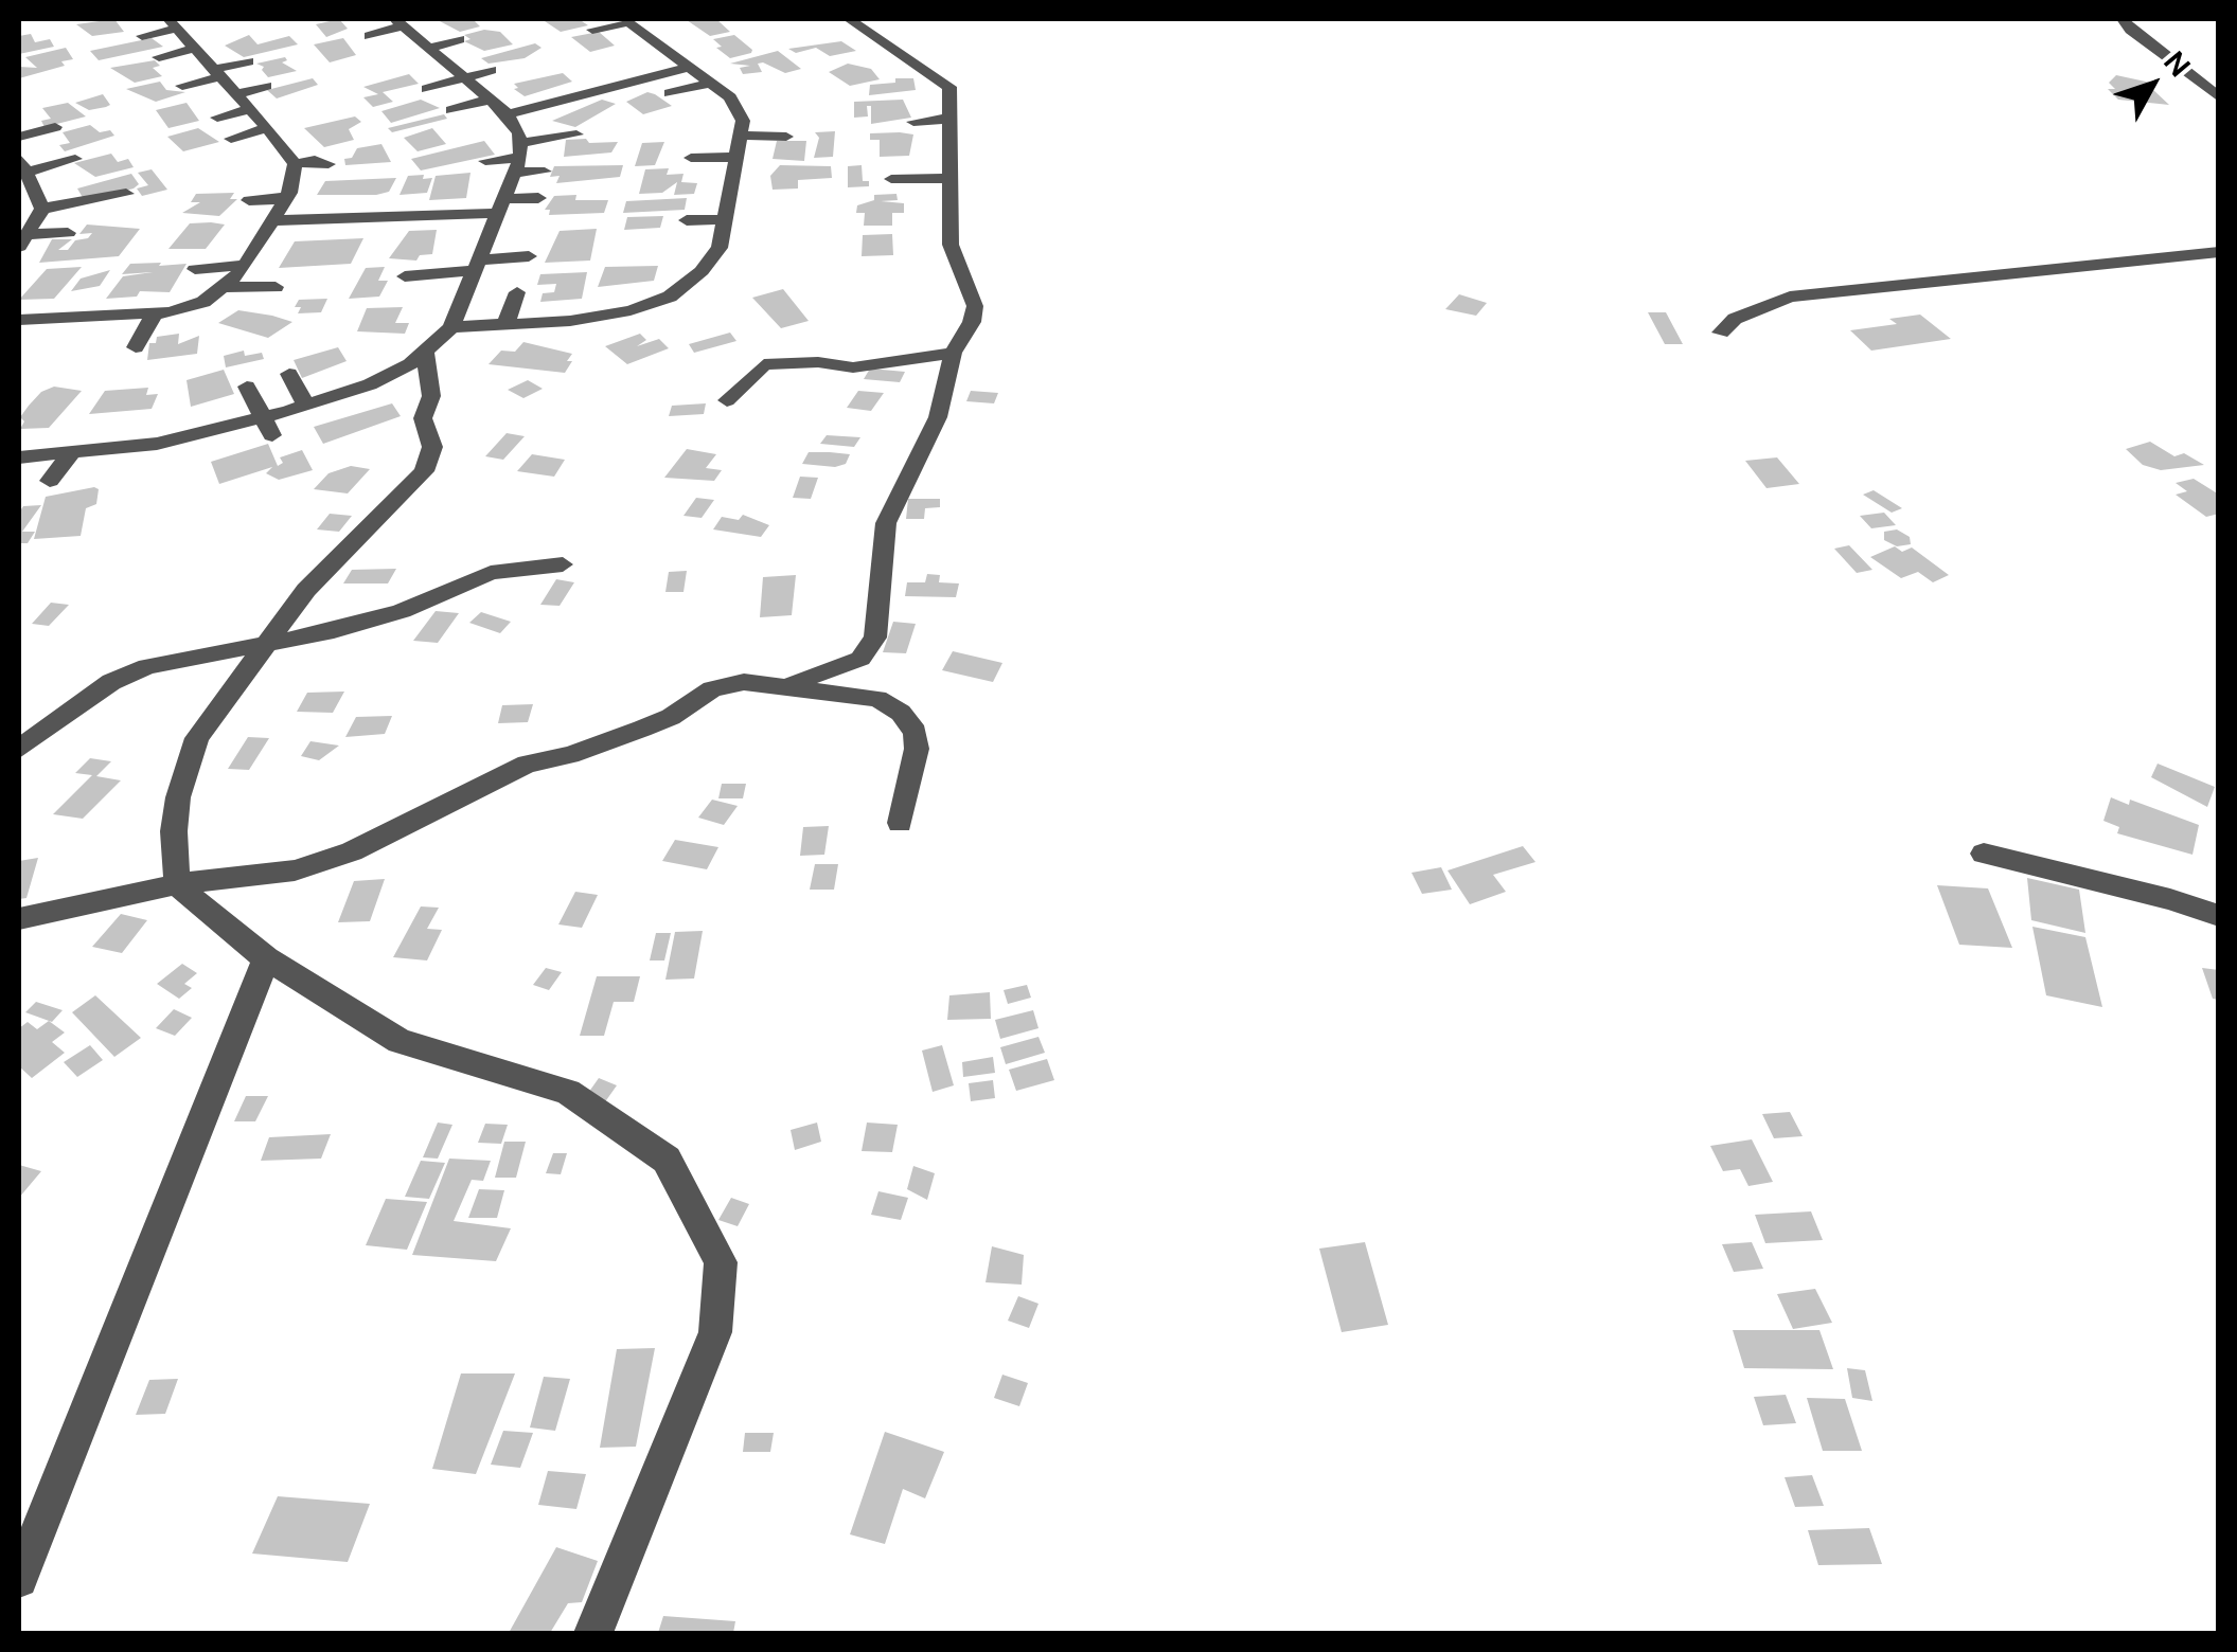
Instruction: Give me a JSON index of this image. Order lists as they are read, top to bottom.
{
  "north": "top right"
}
